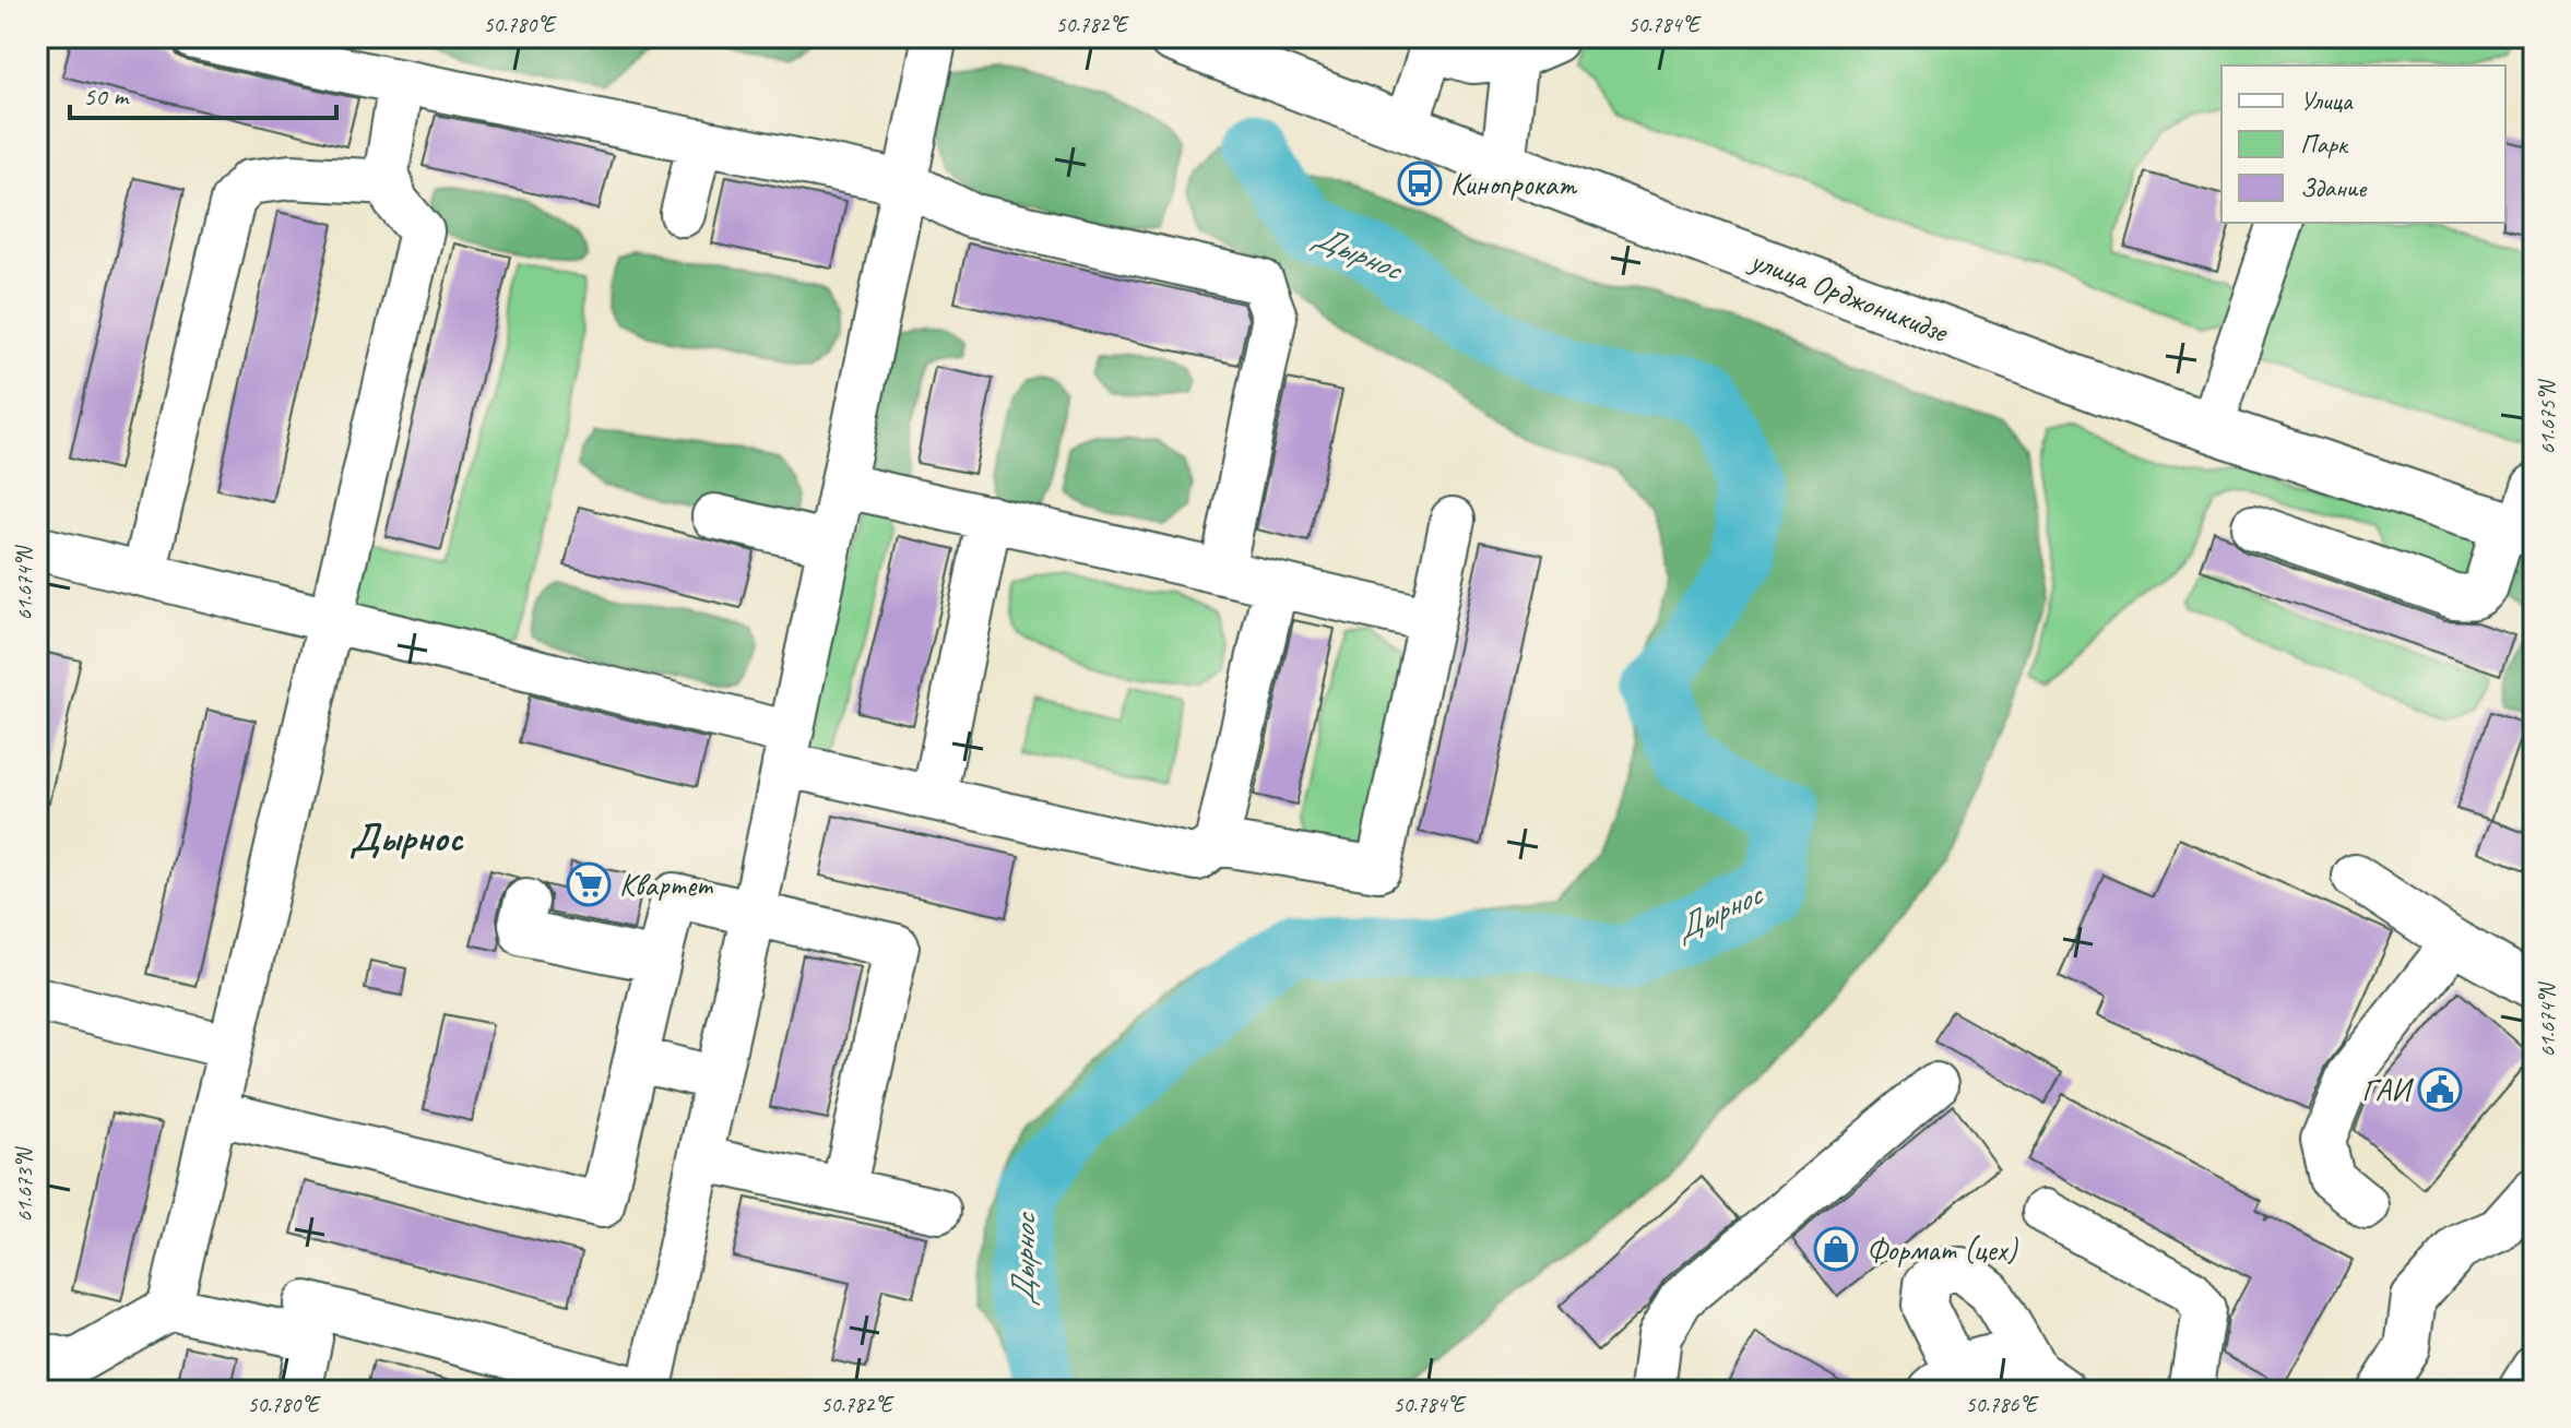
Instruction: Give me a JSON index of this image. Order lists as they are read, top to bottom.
{
  "streets": {
    "main road": ["улица Орджоникидзе"]
  },
  "districts": ["Дырнос"],
  "water": ["Дырнос"],
  "places": {
    "bus stop": ["Кинопрокат"],
    "supermarket": ["Квартет"],
    "public building": ["ГАИ"],
    "shop": ["Формат (цех)"]
  },
  "legend": ["Улица", "Парк", "Здание"],
  "scale_bar": "50 m",
  "coordinates": [
    "50.780°E",
    "50.782°E",
    "50.784°E",
    "61.675°N",
    "61.674°N",
    "61.673°N",
    "50.786°E"
  ]
}
